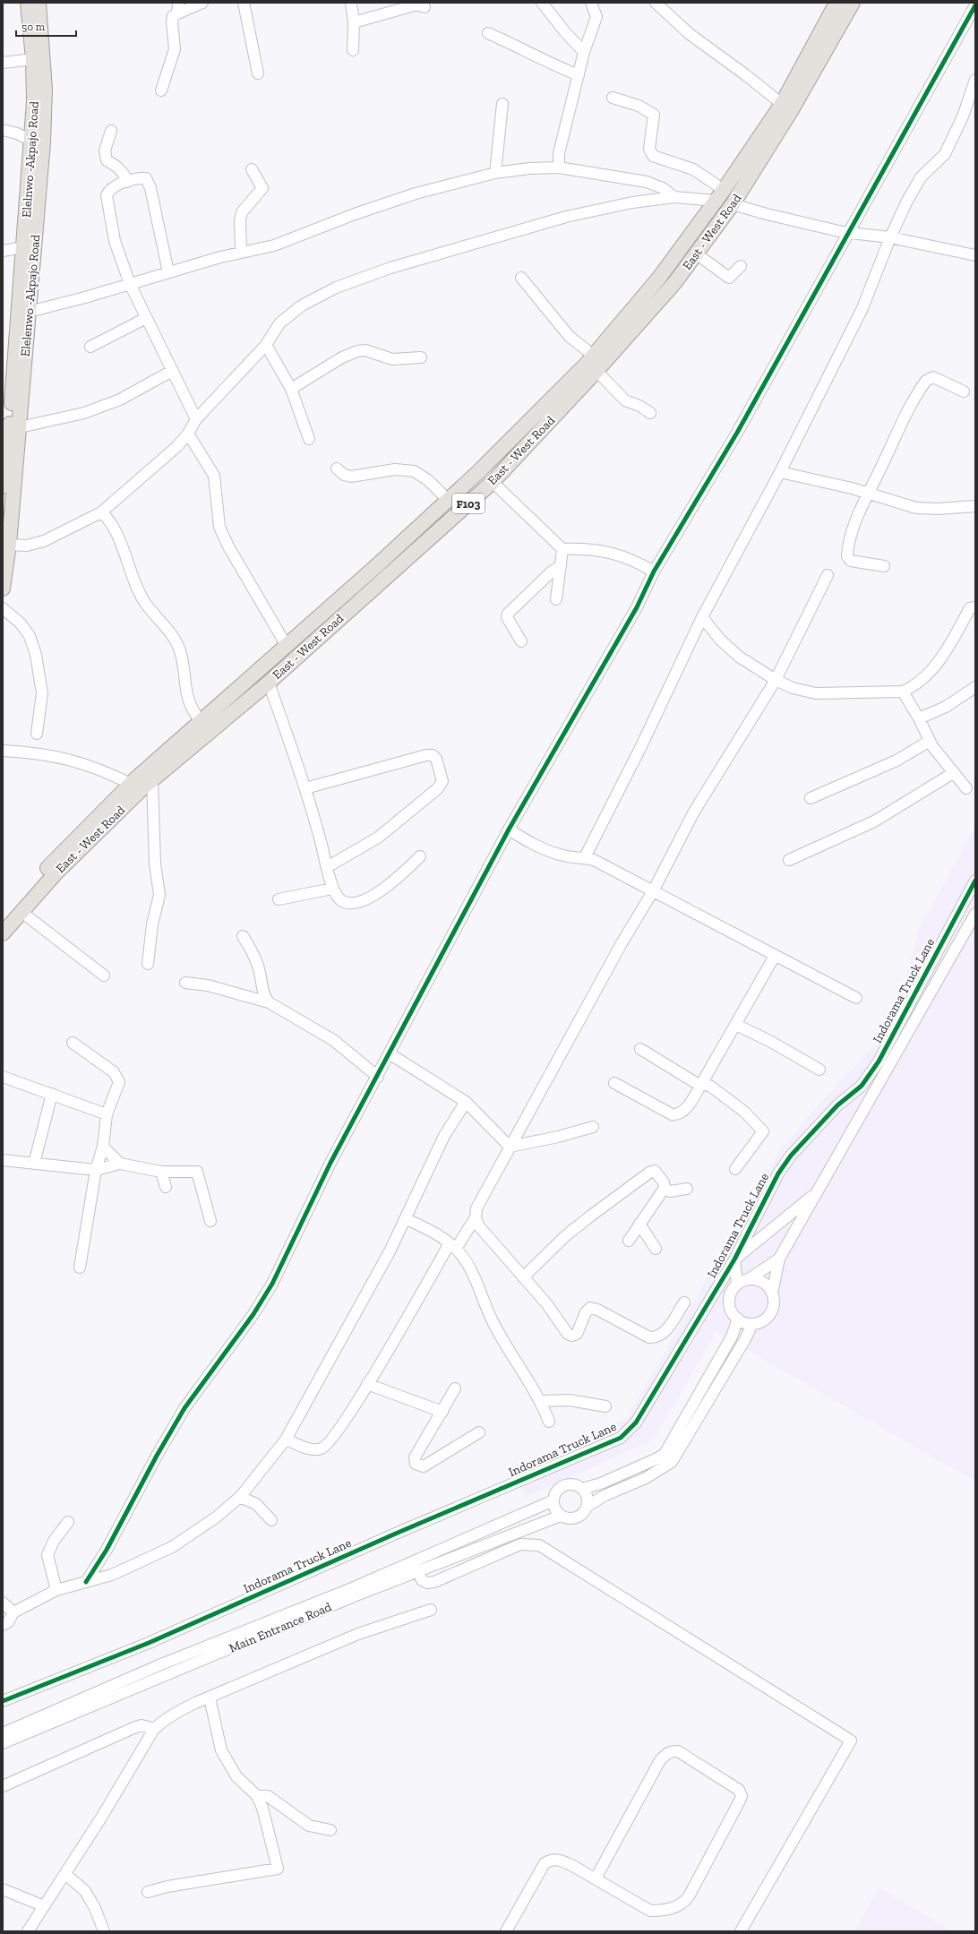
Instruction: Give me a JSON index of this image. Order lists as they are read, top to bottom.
{
  "streets": {
    "main road": [
      "Elelnwo -Akpajo Road",
      "East - West Road",
      "Elelenwo -Akpajo Road",
      "F103"
    ],
    "street": ["Indorama Truck Lane", "Main Entrance Road"]
  },
  "crossings": [
    ["Elelnwo -Akpajo Road", "Elelenwo -Akpajo Road"]
  ],
  "scale_bar": "50 m"
}
